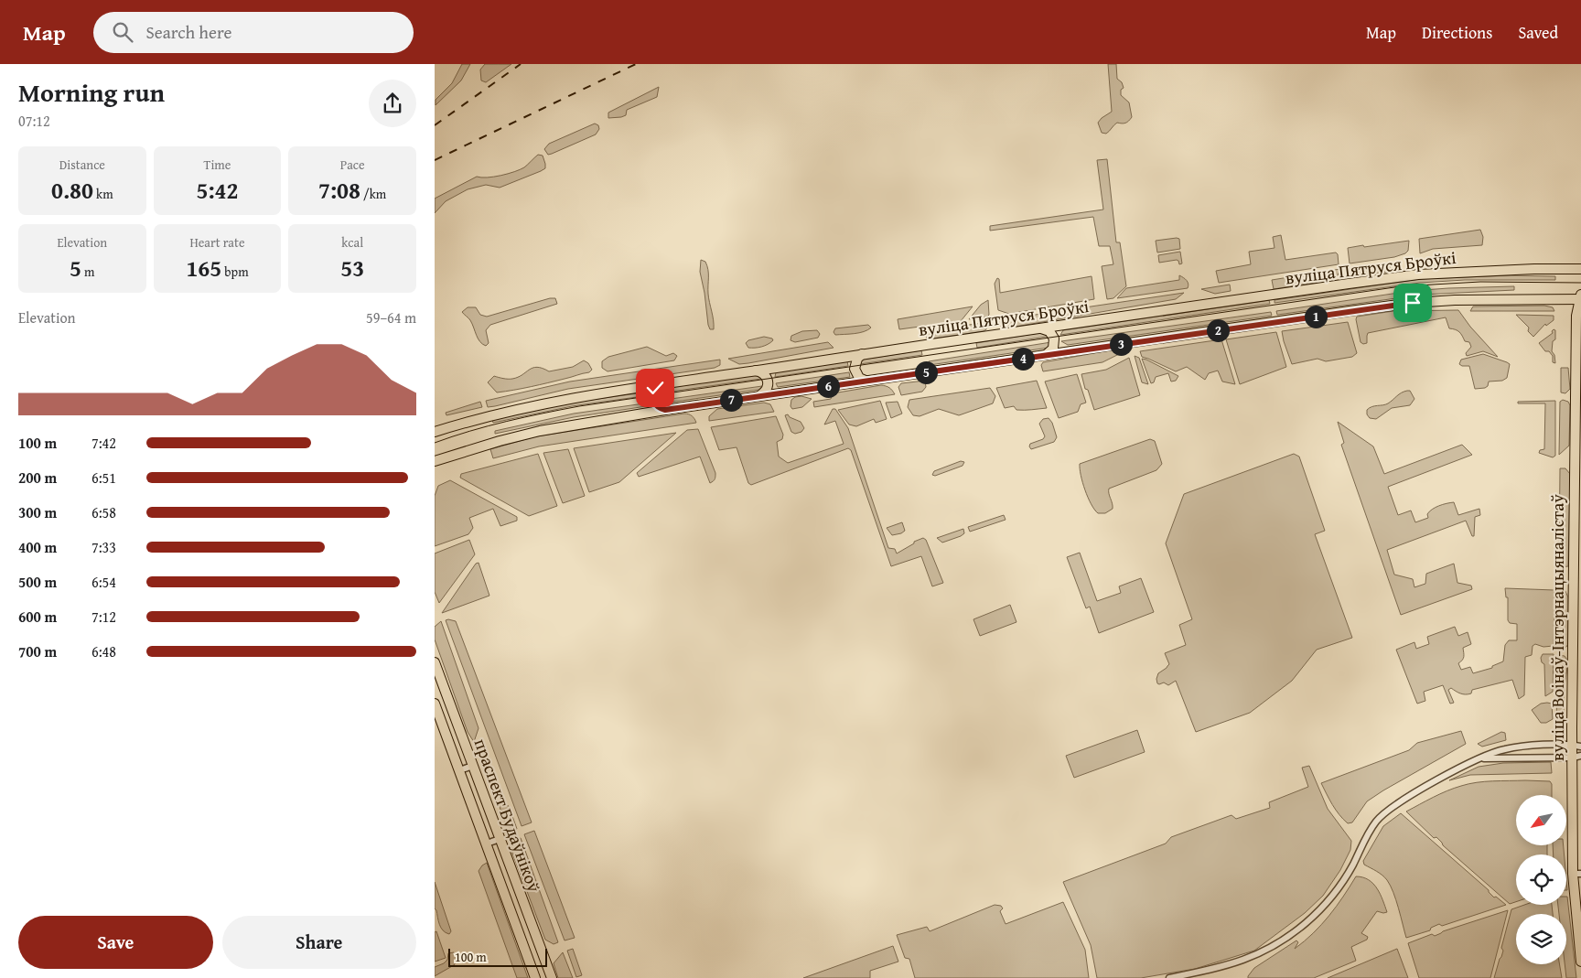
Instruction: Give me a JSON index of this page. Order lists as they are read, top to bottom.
{
  "streets": {
    "main road": ["вуліца Пятруся Броўкі", "вуліца Воінаў-Інтэрнацыяналістаў", "праспект Будаўнікоў"]
  },
  "scale_bar": "100 m",
  "north": "bottom left",
  "page": {
    "header": "Map",
    "search": "Search here",
    "nav": ["Map", "Directions", "Saved"],
    "heading": ["Morning run", "07:12"],
    "stats": [
      ["Distance", "0.80 km"],
      ["Time", "5:42"],
      ["Pace", "7:08 /km"],
      ["Elevation", "5 m"],
      ["Heart rate", "165 bpm"],
      ["kcal", "53"]
    ],
    "chart": ["Elevation", "59–64 m"],
    "pins": [
      "1",
      "2",
      "3",
      "4",
      "5",
      "6",
      "7"
    ],
    "list": [
      {
        "name": "100 m",
        "note": "7:42"
      },
      {
        "name": "200 m",
        "note": "6:51"
      },
      {
        "name": "300 m",
        "note": "6:58"
      },
      {
        "name": "400 m",
        "note": "7:33"
      },
      {
        "name": "500 m",
        "note": "6:54"
      },
      {
        "name": "600 m",
        "note": "7:12"
      },
      {
        "name": "700 m",
        "note": "6:48"
      }
    ],
    "buttons": ["Save", "Share"],
    "scale": "100 m"
  }
}
